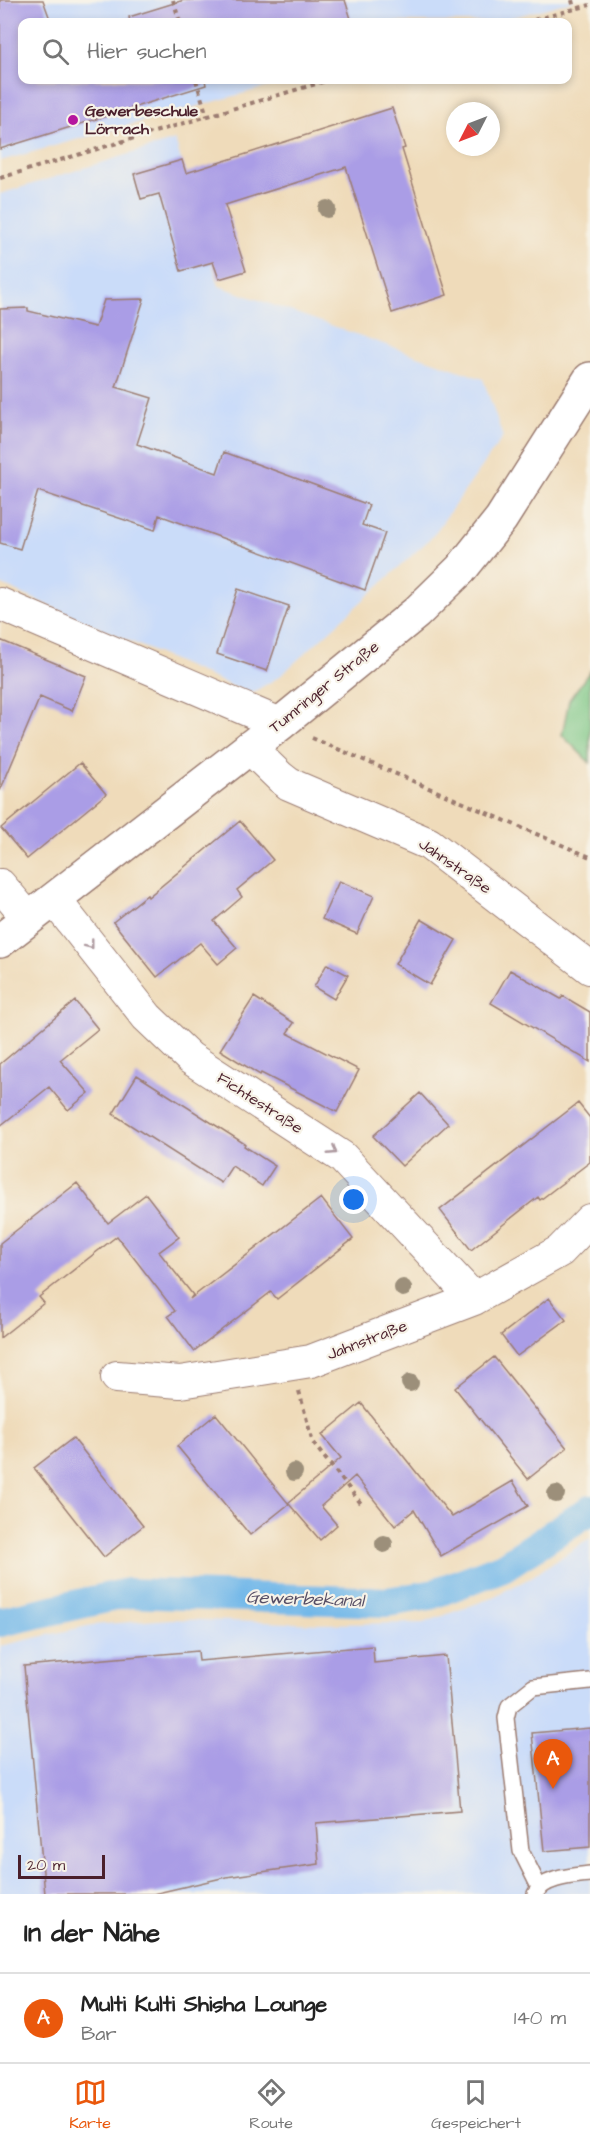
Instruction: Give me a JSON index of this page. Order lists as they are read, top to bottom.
{
  "streets": {
    "main road": ["Tumringer Straße"],
    "street": ["Jahnstraße", "Fichtestraße"]
  },
  "crossings": [
    ["Tumringer Straße", "Jahnstraße"],
    ["Tumringer Straße", "Fichtestraße"],
    ["Jahnstraße", "Fichtestraße"]
  ],
  "one_way": ["Fichtestraße"],
  "water": ["Gewerbekanal"],
  "places": ["Gewerbeschule Lörrach"],
  "scale_bar": "20 m",
  "north": "bottom left",
  "page": {
    "search": "Hier suchen",
    "pins": "A",
    "scale": "20 m",
    "heading": "In der Nähe",
    "list": [
      {
        "mark": "A",
        "name": "Multi Kulti Shisha Lounge",
        "note": "Bar",
        "value": "140 m"
      }
    ],
    "nav": ["Karte", "Route", "Gespeichert"]
  }
}
